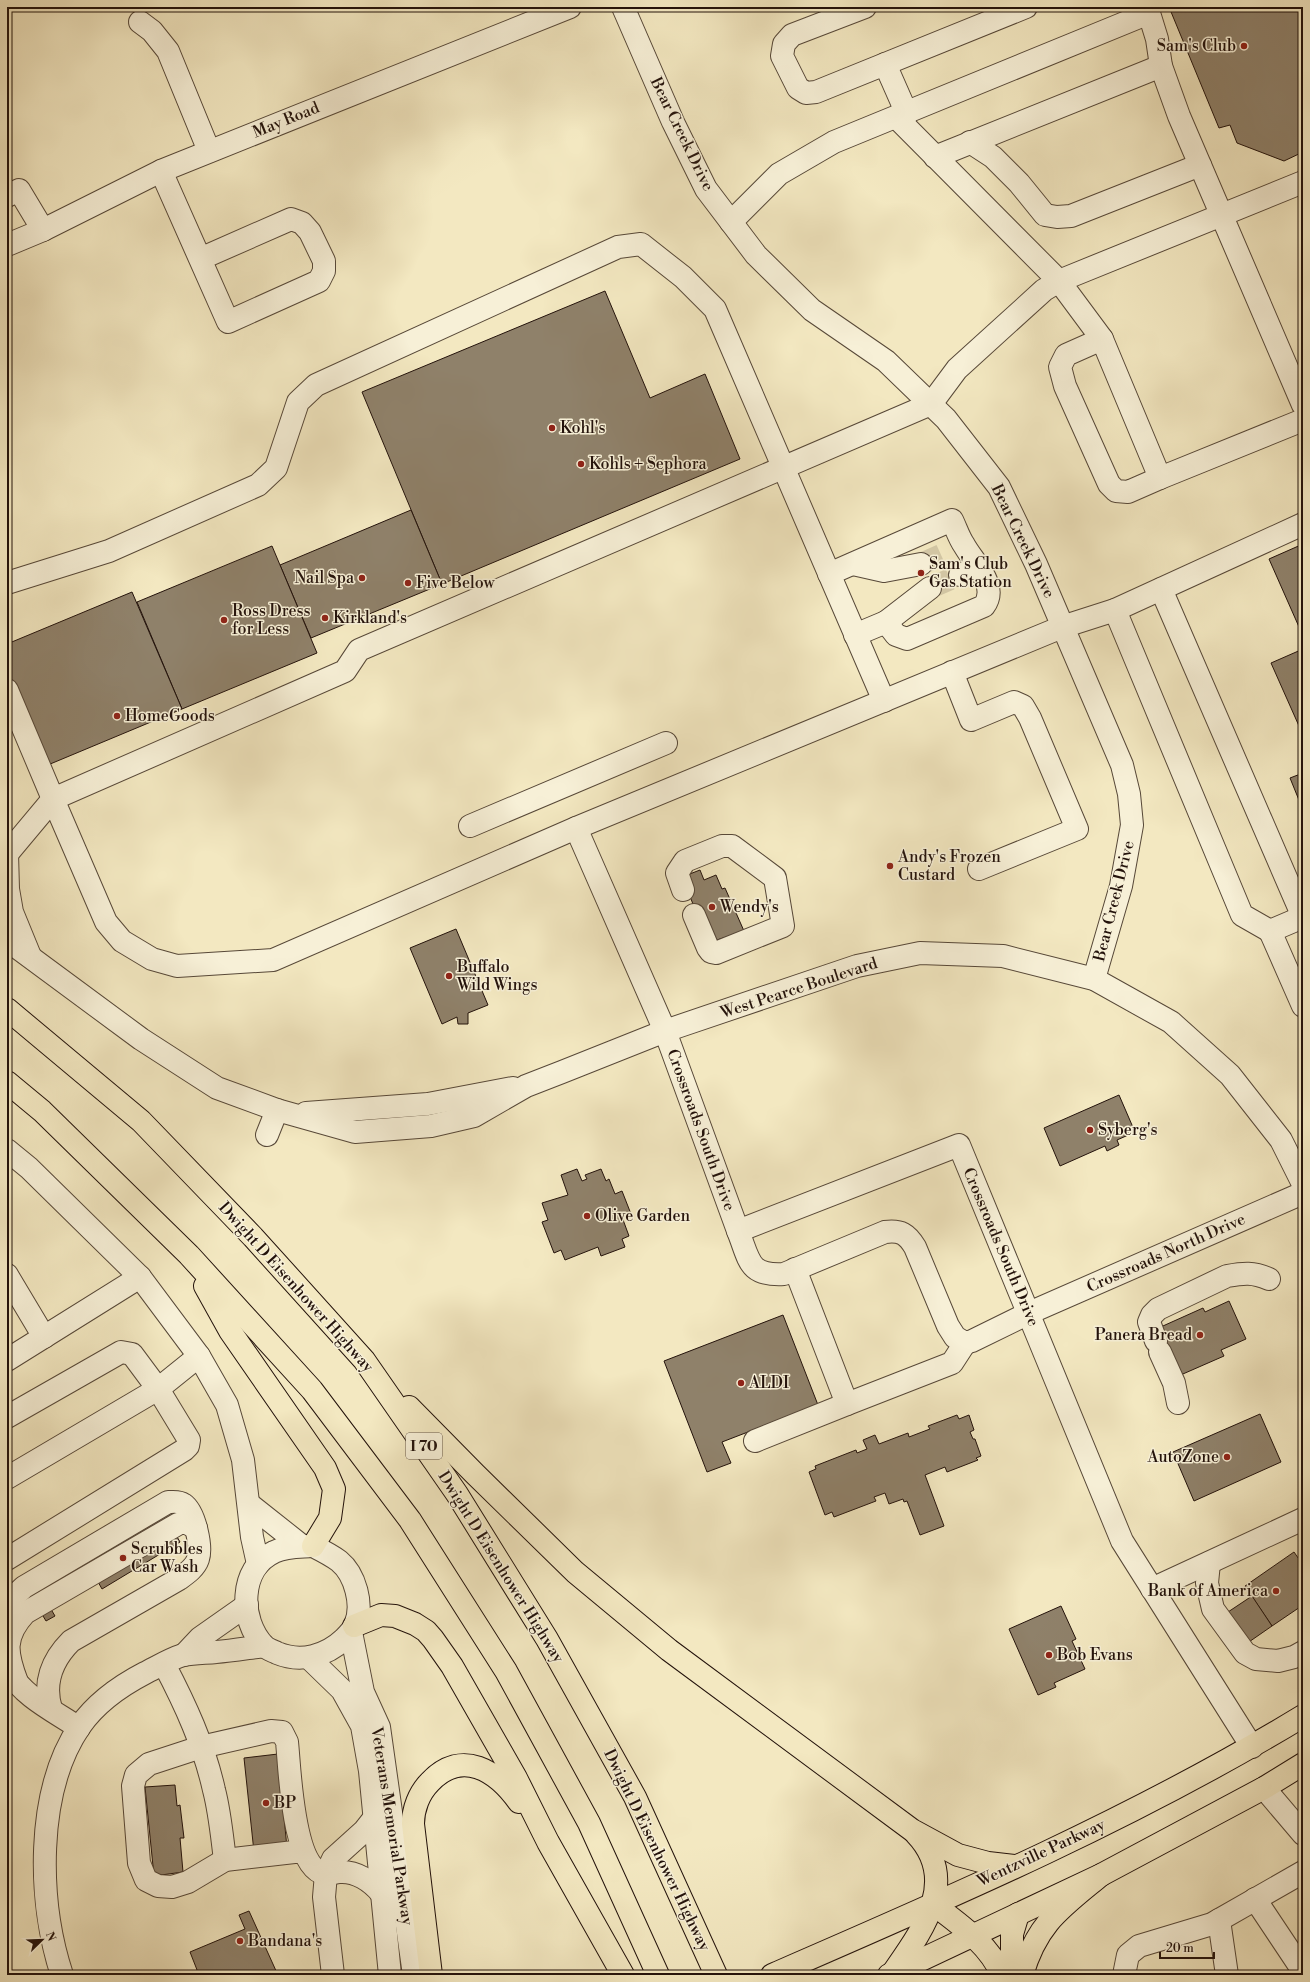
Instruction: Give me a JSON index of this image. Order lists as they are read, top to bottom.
{
  "streets": {
    "main road": ["Dwight D Eisenhower Highway", "I 70", "Wentzville Parkway"],
    "street": [
      "May Road",
      "Bear Creek Drive",
      "West Pearce Boulevard",
      "Crossroads South Drive",
      "Crossroads North Drive",
      "Veterans Memorial Parkway"
    ]
  },
  "crossings": [
    ["Bear Creek Drive", "West Pearce Boulevard"],
    ["West Pearce Boulevard", "Crossroads South Drive"],
    ["Crossroads South Drive", "Crossroads North Drive"],
    ["Crossroads South Drive", "Wentzville Parkway"]
  ],
  "places": [
    "Sam's Club",
    "Kohl's",
    "Kohls + Sephora",
    "Sam's Club Gas Station",
    "Nail Spa",
    "Five Below",
    "Kirkland's",
    "Ross Dress for Less",
    "HomeGoods",
    "Andy's Frozen Custard",
    "Wendy's",
    "Buffalo Wild Wings",
    "Syberg's",
    "Olive Garden",
    "Panera Bread",
    "ALDI",
    "AutoZone",
    "Scrubbles Car Wash",
    "Bank of America",
    "Bob Evans",
    "BP",
    "Bandana's"
  ],
  "scale_bar": "20 m",
  "north": "top right"
}
